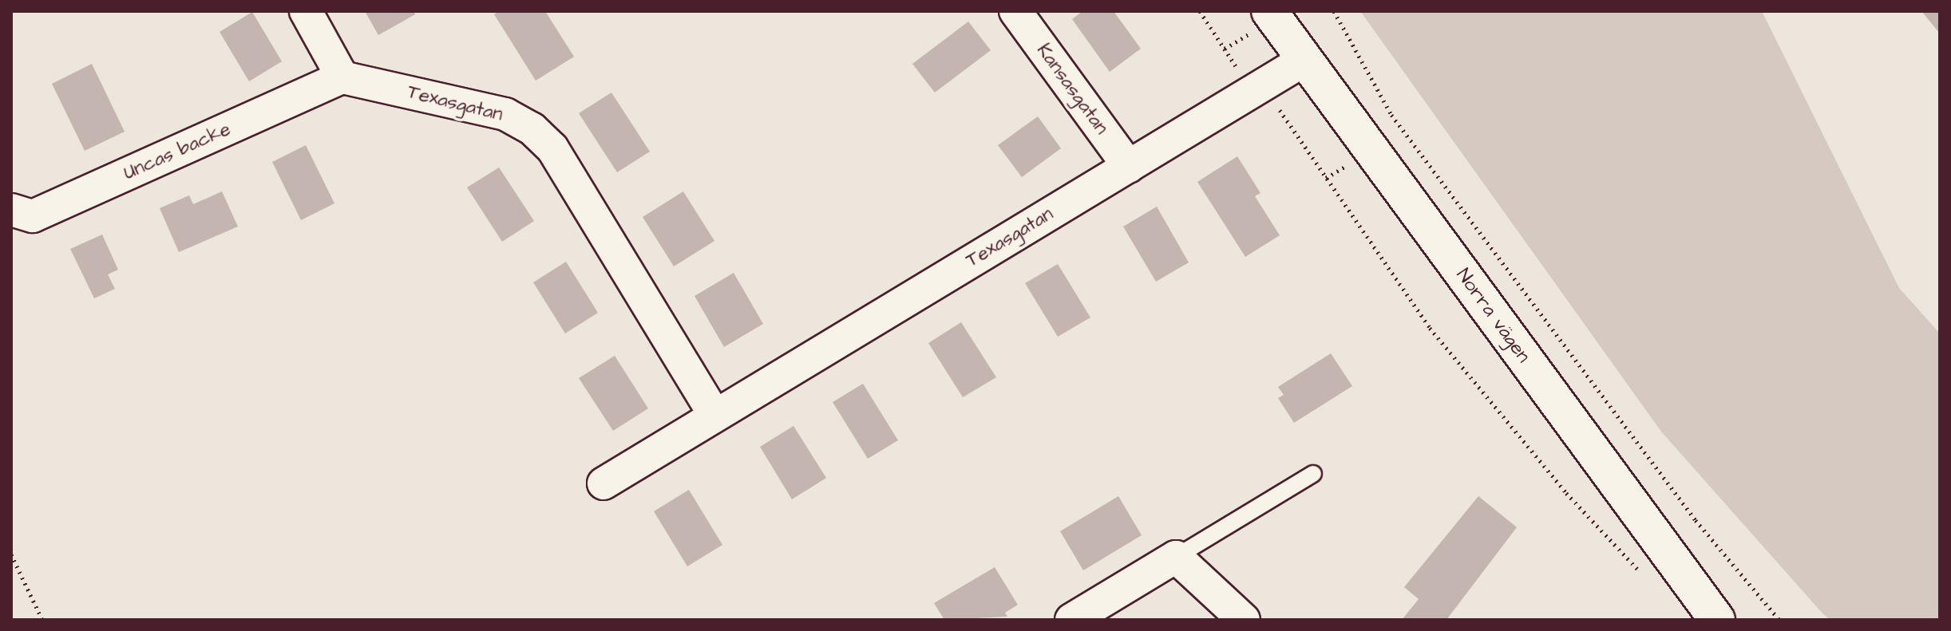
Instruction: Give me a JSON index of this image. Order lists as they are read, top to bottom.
{
  "streets": {
    "street": [
      "Kansasgatan",
      "Texasgatan",
      "Uncas backe",
      "Norra vägen"
    ]
  },
  "crossings": [
    ["Kansasgatan", "Texasgatan"],
    ["Texasgatan", "Uncas backe"],
    ["Texasgatan", "Norra vägen"]
  ]
}
